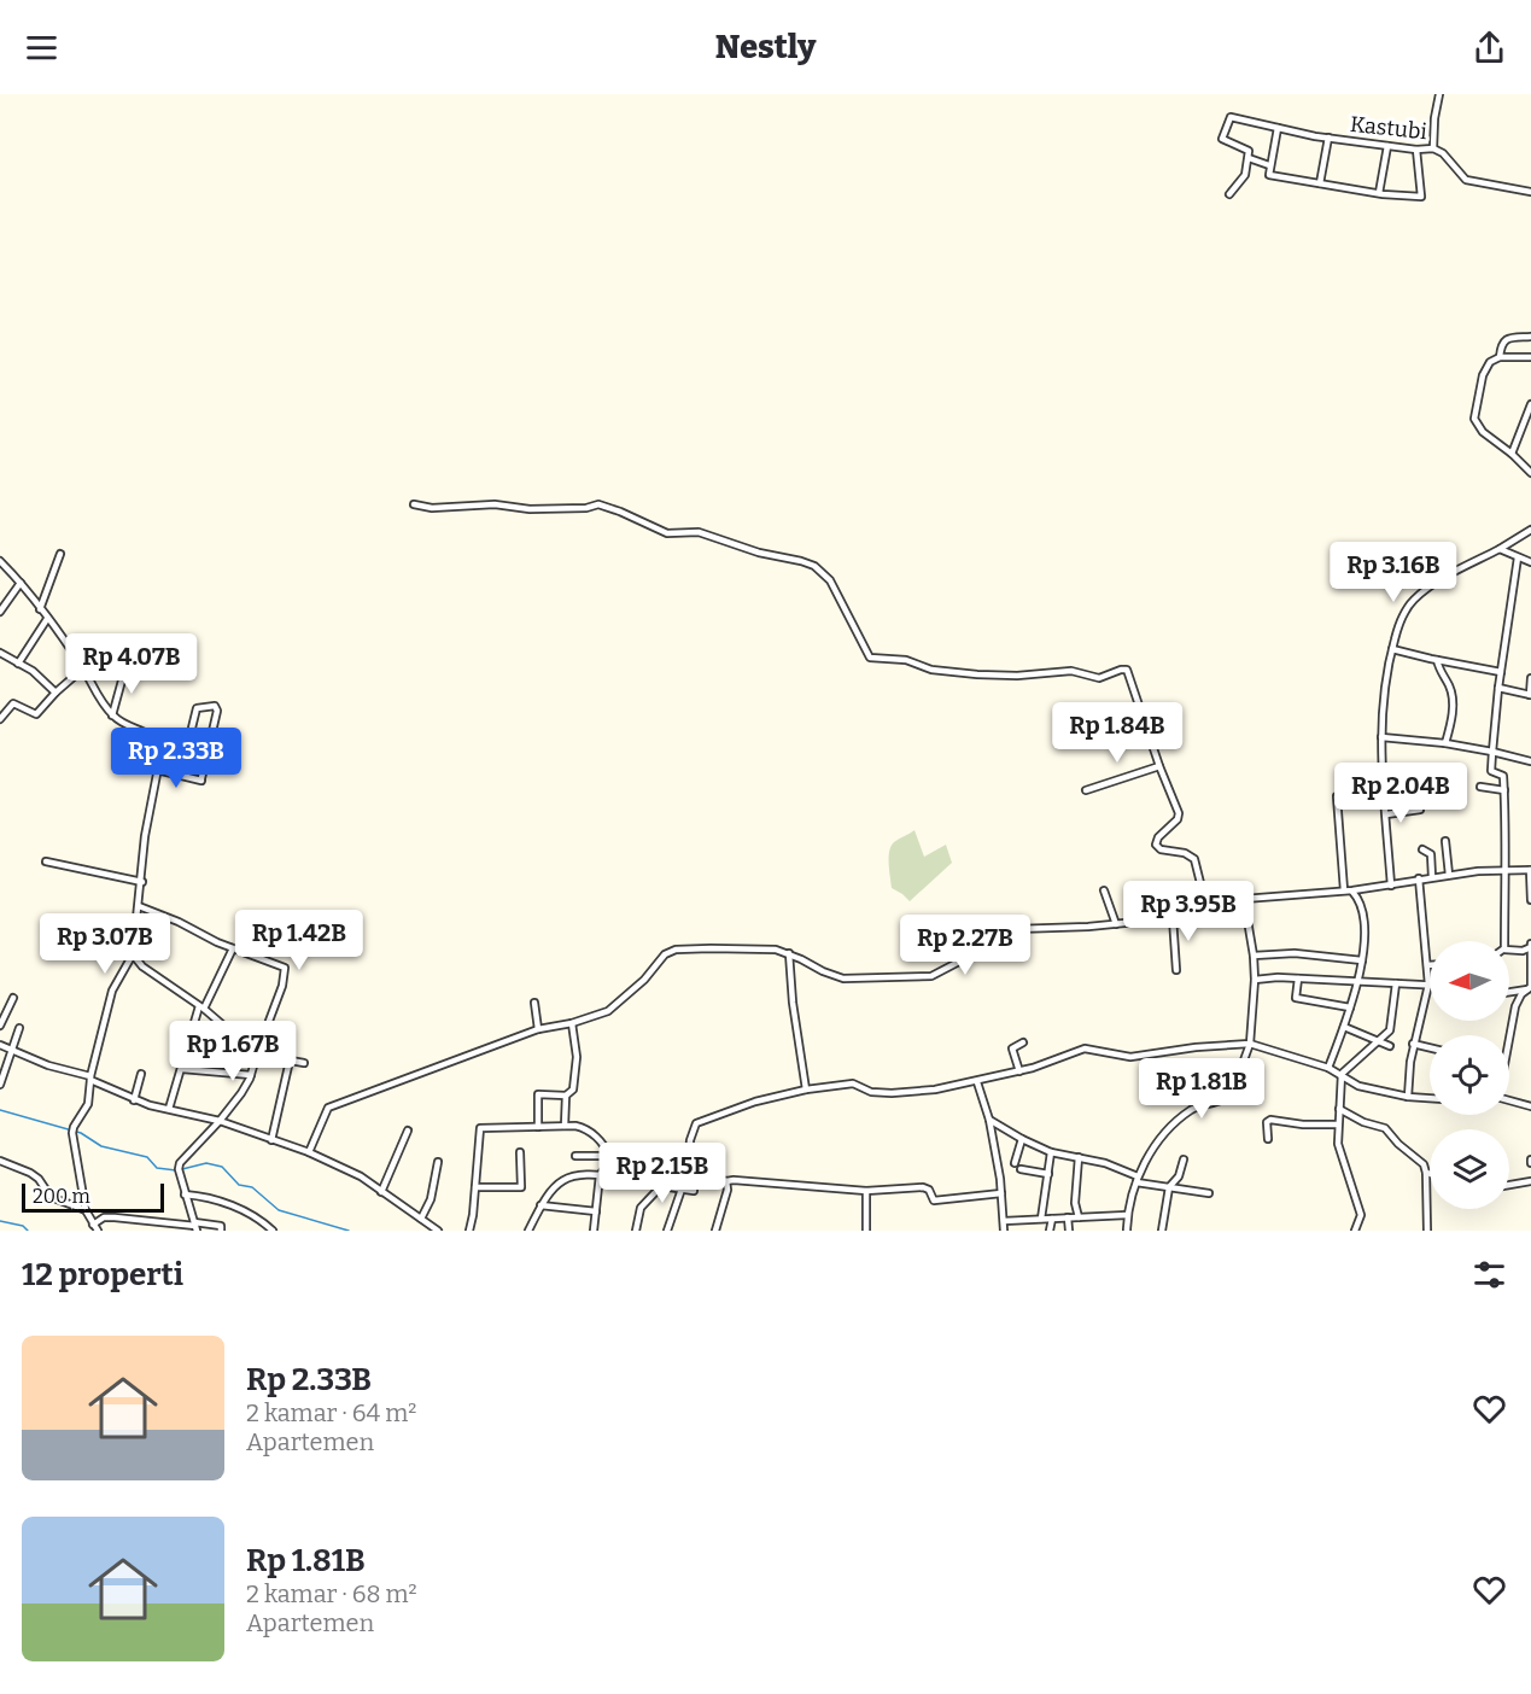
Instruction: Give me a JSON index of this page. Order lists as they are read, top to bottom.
{
  "streets": {
    "street": ["Kastubi"]
  },
  "scale_bar": "200 m",
  "north": "left",
  "page": {
    "header": "Nestly",
    "price": [
      "Rp 3.16B",
      "Rp 4.07B",
      "Rp 1.84B",
      "Rp 2.33B",
      "Rp 2.04B",
      "Rp 3.95B",
      "Rp 1.42B",
      "Rp 3.07B",
      "Rp 2.27B",
      "Rp 1.67B",
      "Rp 1.81B",
      "Rp 2.15B"
    ],
    "scale": "200 m",
    "heading": "12 properti",
    "list": [
      {
        "name": "Rp 2.33B",
        "note": "2 kamar · 64 m² · Apartemen"
      },
      {
        "name": "Rp 1.81B",
        "note": "2 kamar · 68 m² · Apartemen"
      }
    ]
  }
}
